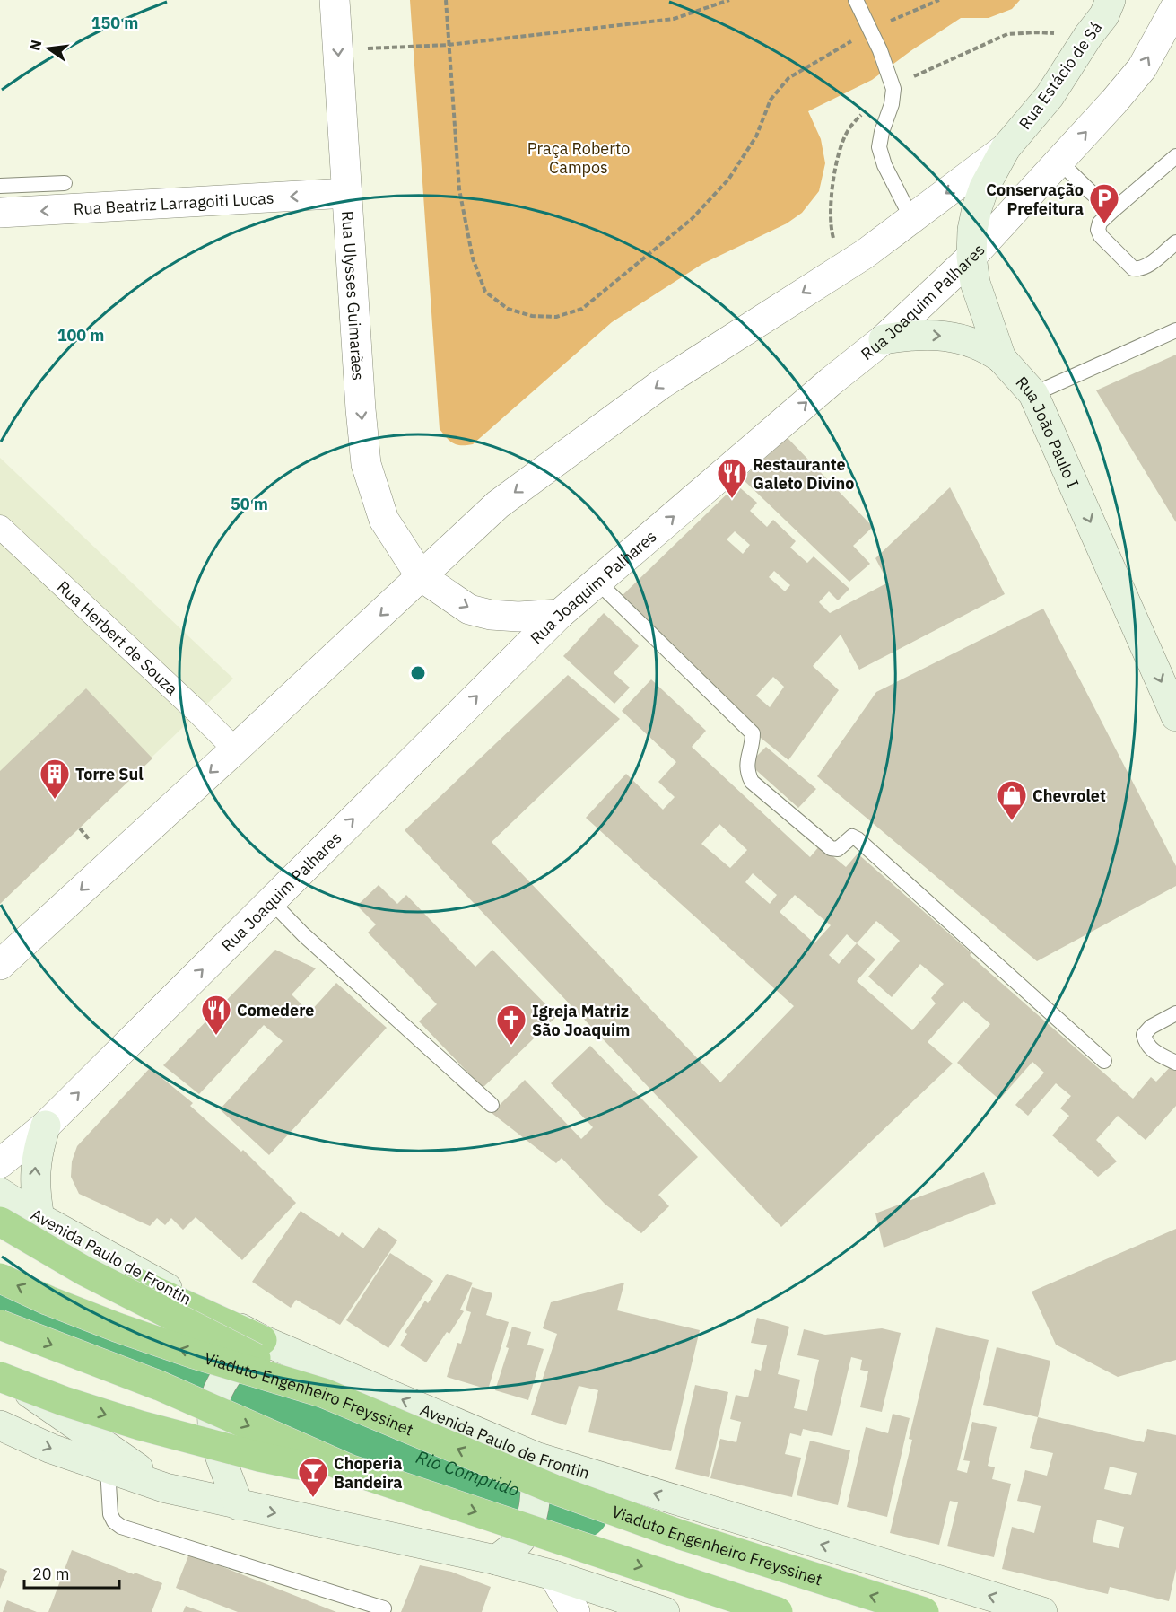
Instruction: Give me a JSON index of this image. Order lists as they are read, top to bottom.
{
  "streets": {
    "highway": ["Viaduto Engenheiro Freyssinet"],
    "main road": ["Rua Estácio de Sá", "Rua João Paulo I", "Avenida Paulo de Frontin"],
    "street": [
      "Rua Beatriz Larragoiti Lucas",
      "Rua Ulysses Guimarães",
      "Rua Joaquim Palhares",
      "Rua Herbert de Souza"
    ]
  },
  "crossings": [
    ["Rua Estácio de Sá", "Rua João Paulo I"],
    ["Rua Beatriz Larragoiti Lucas", "Rua Ulysses Guimarães"],
    ["Rua Joaquim Palhares", "Rua João Paulo I"]
  ],
  "one_way": ["Rua Beatriz Larragoiti Lucas", "Rua Ulysses Guimarães", "Rua João Paulo I"],
  "water": ["Rio Comprido"],
  "parks": ["Praça Roberto Campos"],
  "places": {
    "parking": ["Conservação Prefeitura"],
    "restaurant": ["Restaurante Galeto Divino", "Comedere"],
    "building": ["Torre Sul"],
    "shop": ["Chevrolet"],
    "church": ["Igreja Matriz São Joaquim"],
    "bar": ["Choperia Bandeira"]
  },
  "scale_bar": "20 m",
  "north": "left",
  "rings": ["150 m", "100 m", "50 m"]
}
